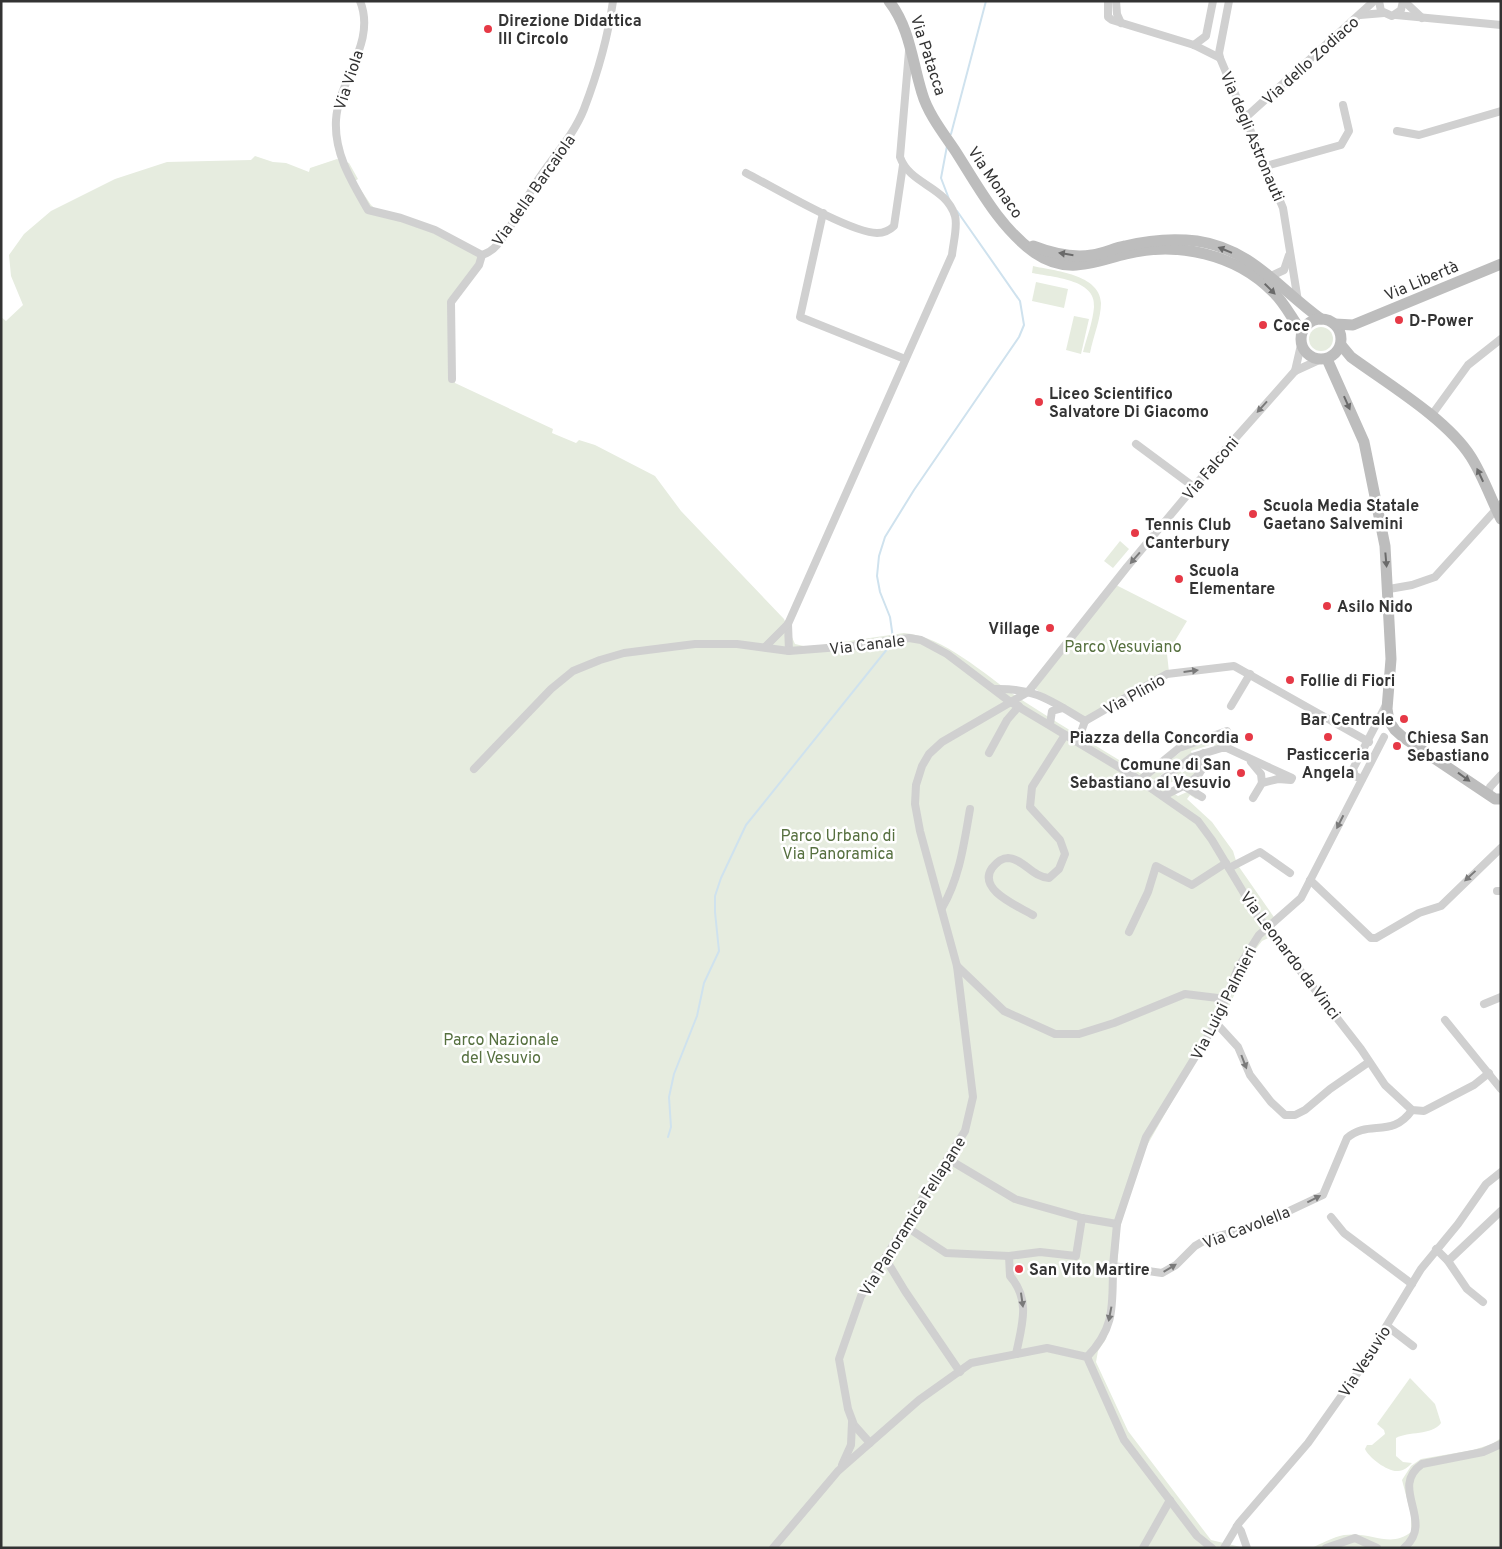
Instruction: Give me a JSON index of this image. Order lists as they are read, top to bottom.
{
  "streets": {
    "street": [
      "Via Patacca",
      "Via dello Zodiaco",
      "Via Viola",
      "Via degli Astronauti",
      "Via Monaco",
      "Via della Barcaiola",
      "Via Libertà",
      "Via Falconi",
      "Via Canale",
      "Via Plinio",
      "Via Leonardo da Vinci",
      "Via Luigi Palmieri",
      "Via Panoramica Fellapane",
      "Via Cavolella",
      "Via Vesuvio"
    ]
  },
  "crossings": [
    ["Via Patacca", "Via Monaco"],
    ["Via dello Zodiaco", "Via degli Astronauti"],
    ["Via Viola", "Via della Barcaiola"],
    ["Via Libertà", "Via Falconi"],
    ["Via Falconi", "Via Canale"],
    ["Via Falconi", "Via Panoramica Fellapane"],
    ["Via Canale", "Via Leonardo da Vinci"],
    ["Via Canale", "Via Panoramica Fellapane"],
    ["Via Plinio", "Via Leonardo da Vinci"],
    ["Via Leonardo da Vinci", "Via Luigi Palmieri"],
    ["Via Leonardo da Vinci", "Via Cavolella"]
  ],
  "one_way": ["Via Falconi", "Via Cavolella"],
  "parks": ["Parco Vesuviano", "Parco Urbano di Via Panoramica", "Parco Nazionale del Vesuvio"],
  "places": [
    "Direzione Didattica III Circolo",
    "D-Power",
    "Coce",
    "Liceo Scientifico Salvatore Di Giacomo",
    "Scuola Media Statale Gaetano Salvemini",
    "Tennis Club Canterbury",
    "Scuola Elementare",
    "Asilo Nido",
    "Village",
    "Follie di Fiori",
    "Bar Centrale",
    "Piazza della Concordia",
    "Pasticceria Angela",
    "Chiesa San Sebastiano",
    "Comune di San Sebastiano al Vesuvio",
    "San Vito Martire"
  ]
}
